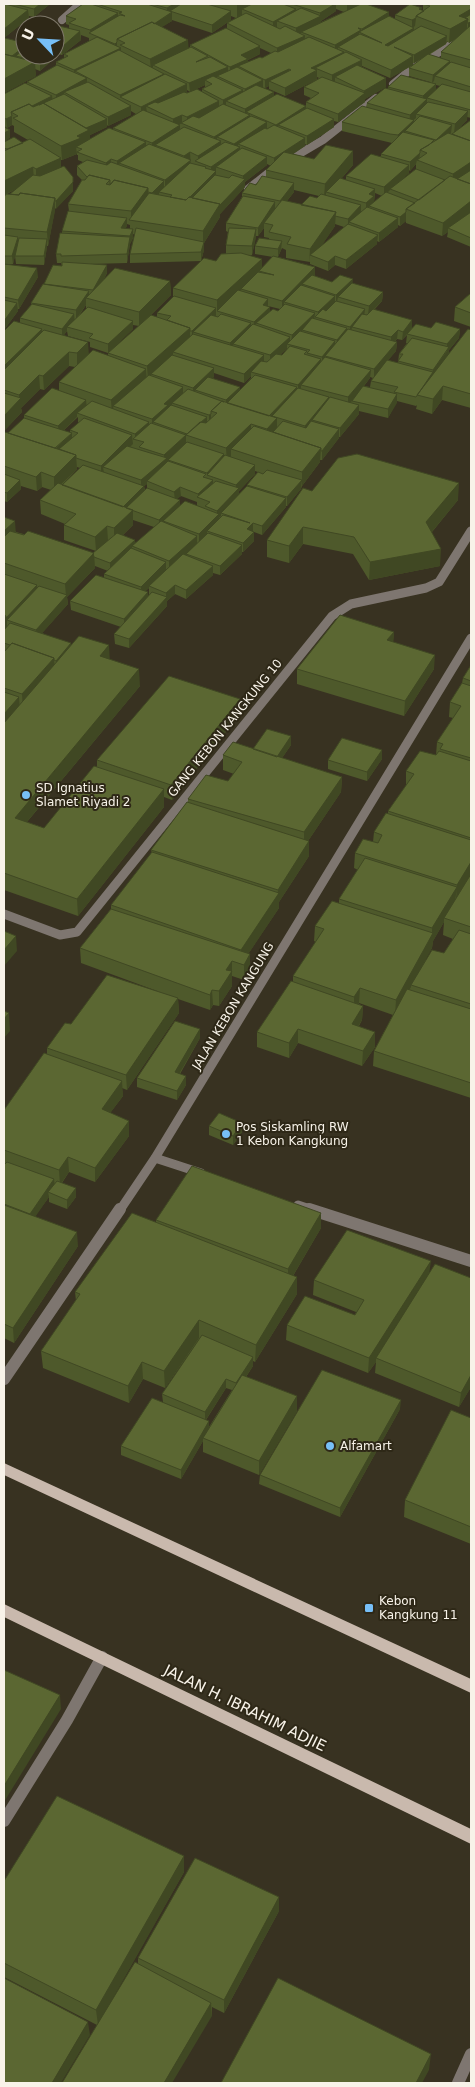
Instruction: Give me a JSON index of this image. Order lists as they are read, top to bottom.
{
  "streets": {
    "main road": ["JALAN H. IBRAHIM ADJIE"],
    "street": ["GANG KEBON KANGKUNG 10", "JALAN KEBON KANGUNG"]
  },
  "places": {
    "other": ["SD Ignatius Slamet Riyadi 2", "Pos Siskamling RW 1 Kebon Kangkung", "Alfamart"],
    "transit": ["Kebon Kangkung 11"]
  },
  "north": "top left"
}
